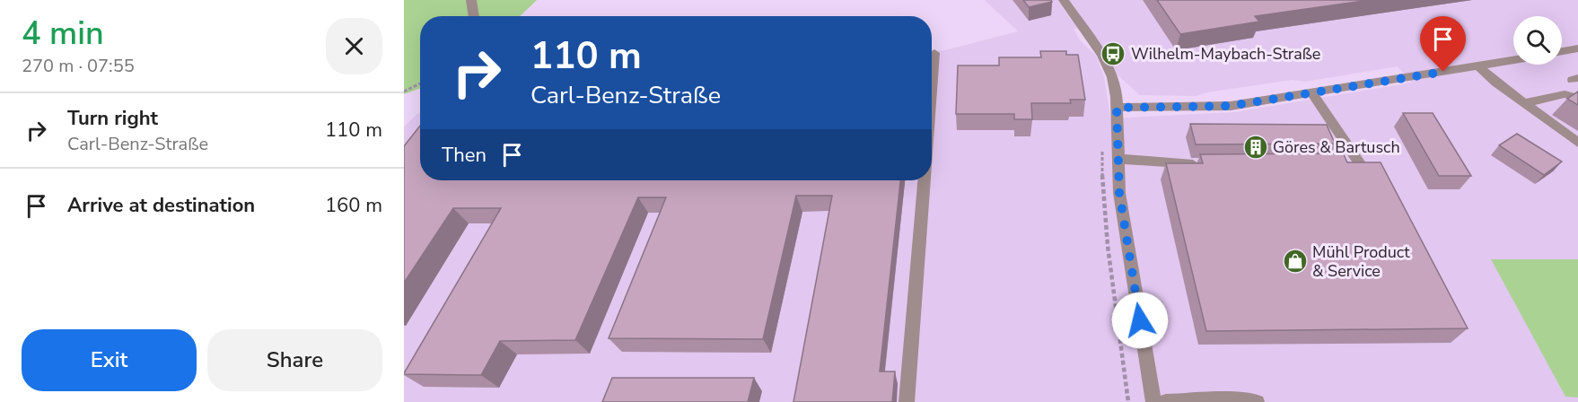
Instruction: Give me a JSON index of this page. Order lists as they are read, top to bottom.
{
  "places": {
    "bus stop": ["Wilhelm-Maybach-Straße"],
    "building": ["Göres & Bartusch"],
    "shop": ["Mühl Product & Service"]
  },
  "page": {
    "heading": ["4 min", "270 m · 07:55"],
    "turn": ["110 m", "Carl-Benz-Straße"],
    "list": [
      {
        "name": "Turn right",
        "note": "Carl-Benz-Straße",
        "value": "110 m"
      },
      {
        "name": "Arrive at destination",
        "value": "160 m"
      }
    ],
    "then": "Then",
    "buttons": ["Exit", "Share"]
  }
}
